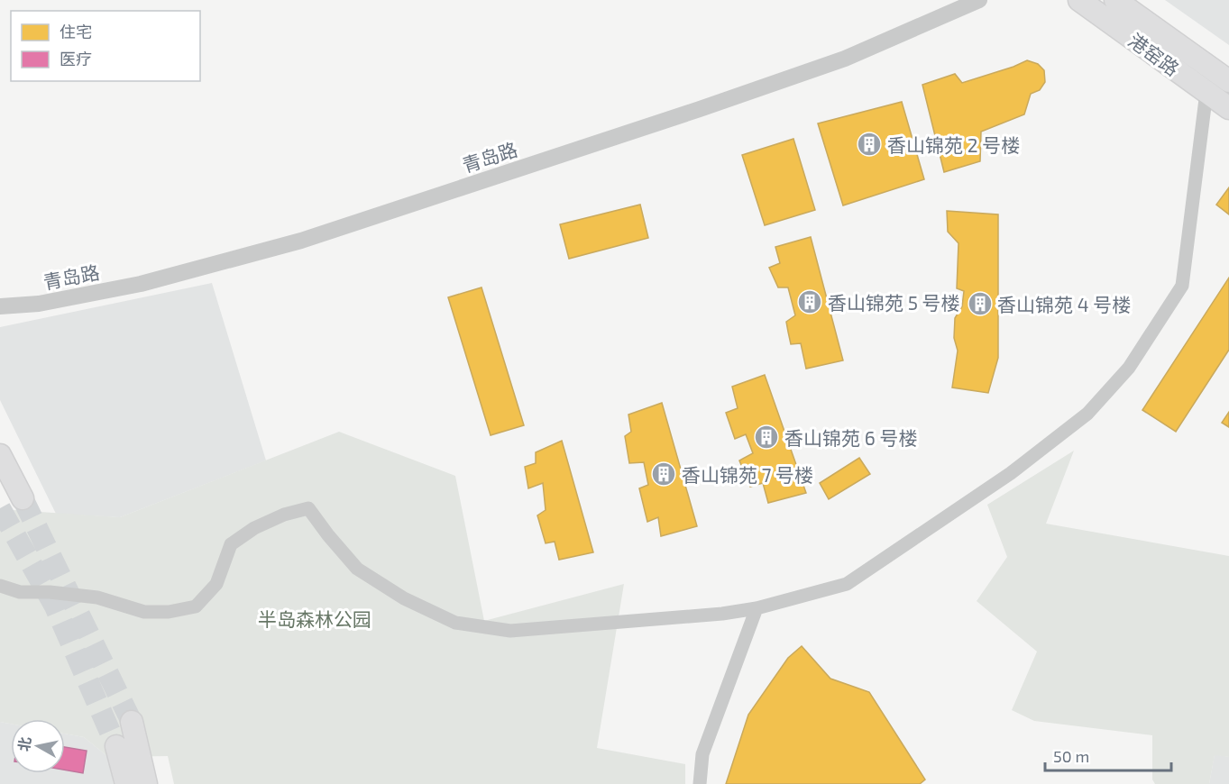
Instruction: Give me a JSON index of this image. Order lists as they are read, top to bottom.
{
  "streets": {
    "main road": ["港窑路"],
    "street": ["青岛路"]
  },
  "parks": ["半岛森林公园"],
  "places": {
    "building": [
      "香山锦苑 2 号楼",
      "香山锦苑 5 号楼",
      "香山锦苑 4 号楼",
      "香山锦苑 6 号楼",
      "香山锦苑 7 号楼"
    ]
  },
  "legend": ["住宅", "医疗"],
  "scale_bar": "50 m",
  "north": "left"
}
